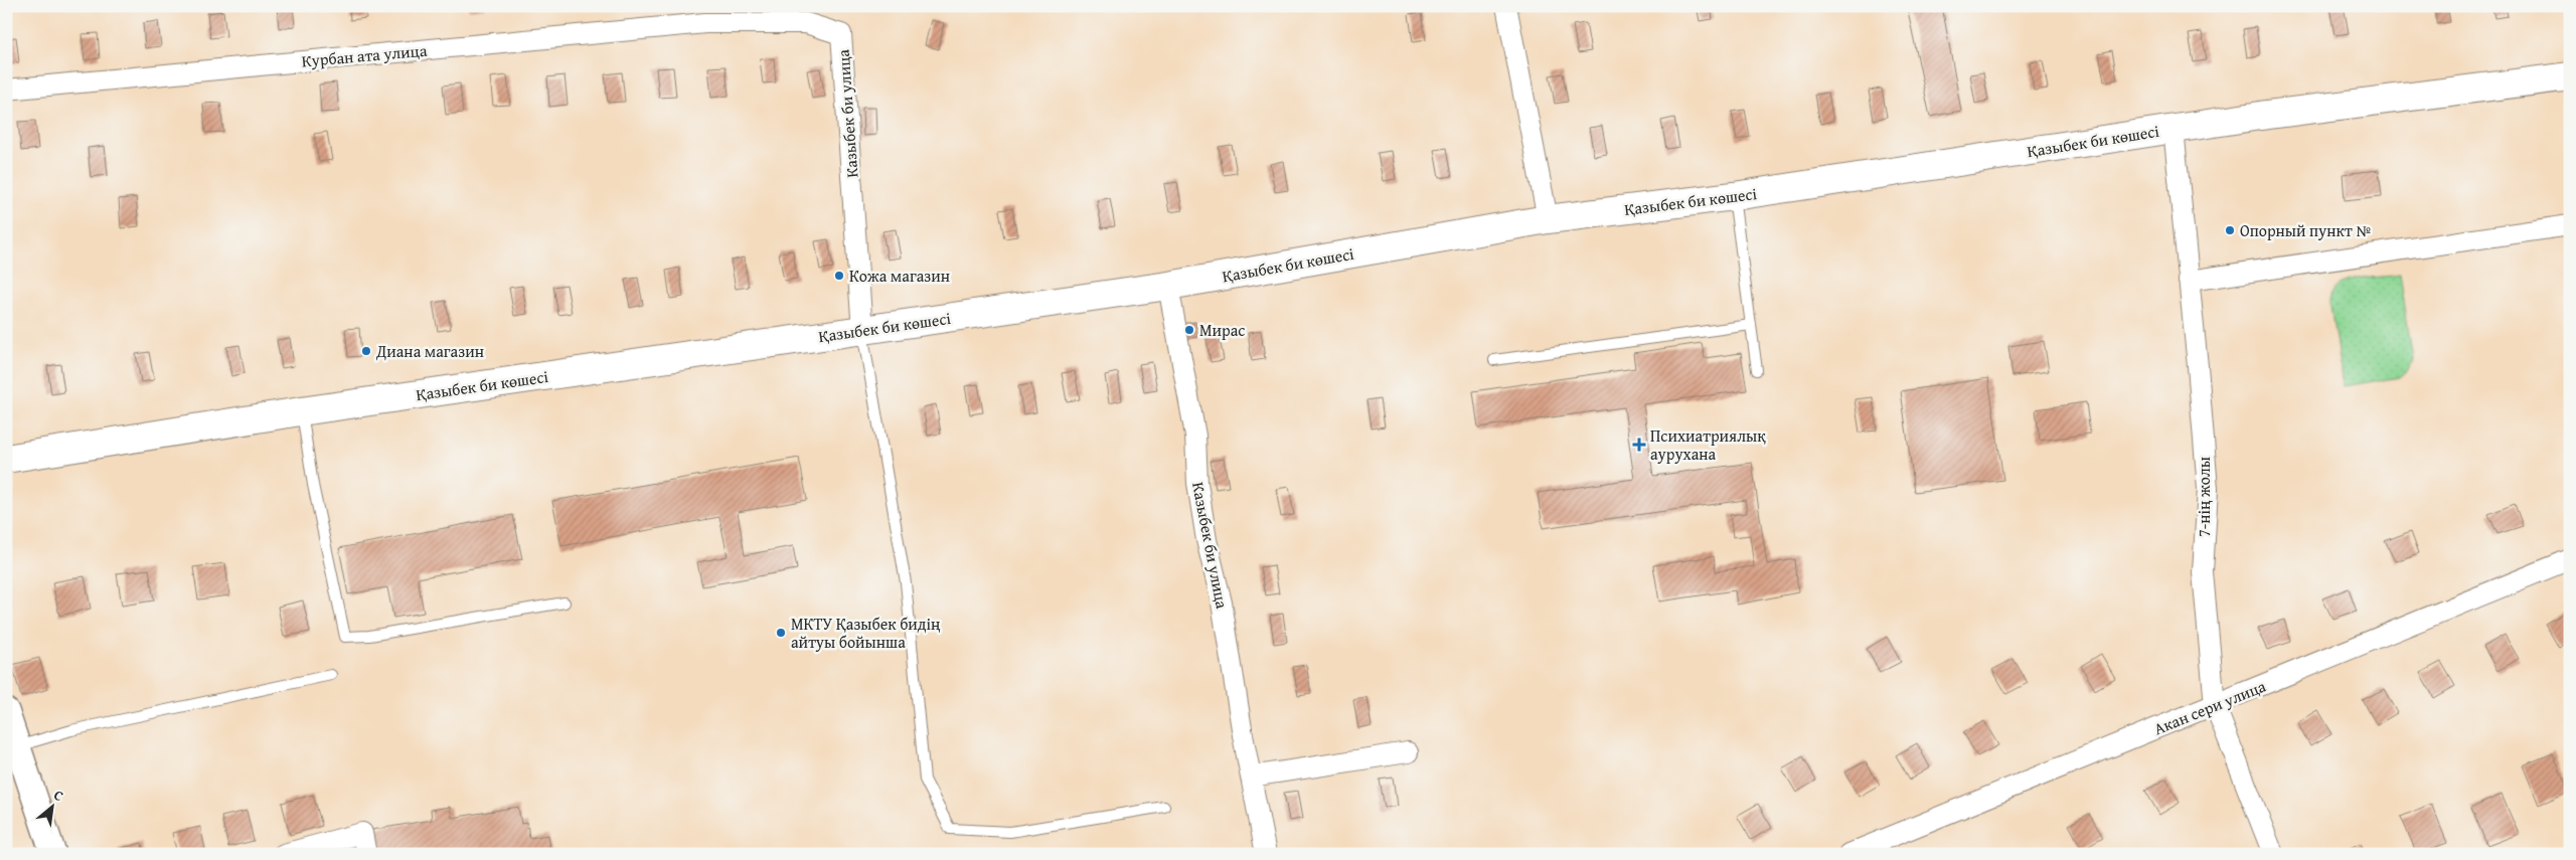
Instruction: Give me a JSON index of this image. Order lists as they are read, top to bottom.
{
  "streets": {
    "main road": ["Қазыбек би көшесі"],
    "street": [
      "Курбан ата улица",
      "Казыбек би улица",
      "7-нің жолы",
      "Акан сери улица"
    ]
  },
  "crossings": [
    ["Курбан ата улица", "Казыбек би улица"],
    ["Казыбек би улица", "Қазыбек би көшесі"],
    ["Қазыбек би көшесі", "7-нің жолы"],
    ["7-нің жолы", "Акан сери улица"]
  ],
  "places": {
    "other": [
      "Опорный пункт №",
      "Кожа магазин",
      "Мирас",
      "Диана магазин",
      "МКТУ Қазыбек бидің айтуы бойынша"
    ],
    "health": ["Психиатриялық аурухана"]
  },
  "north": "top right"
}
